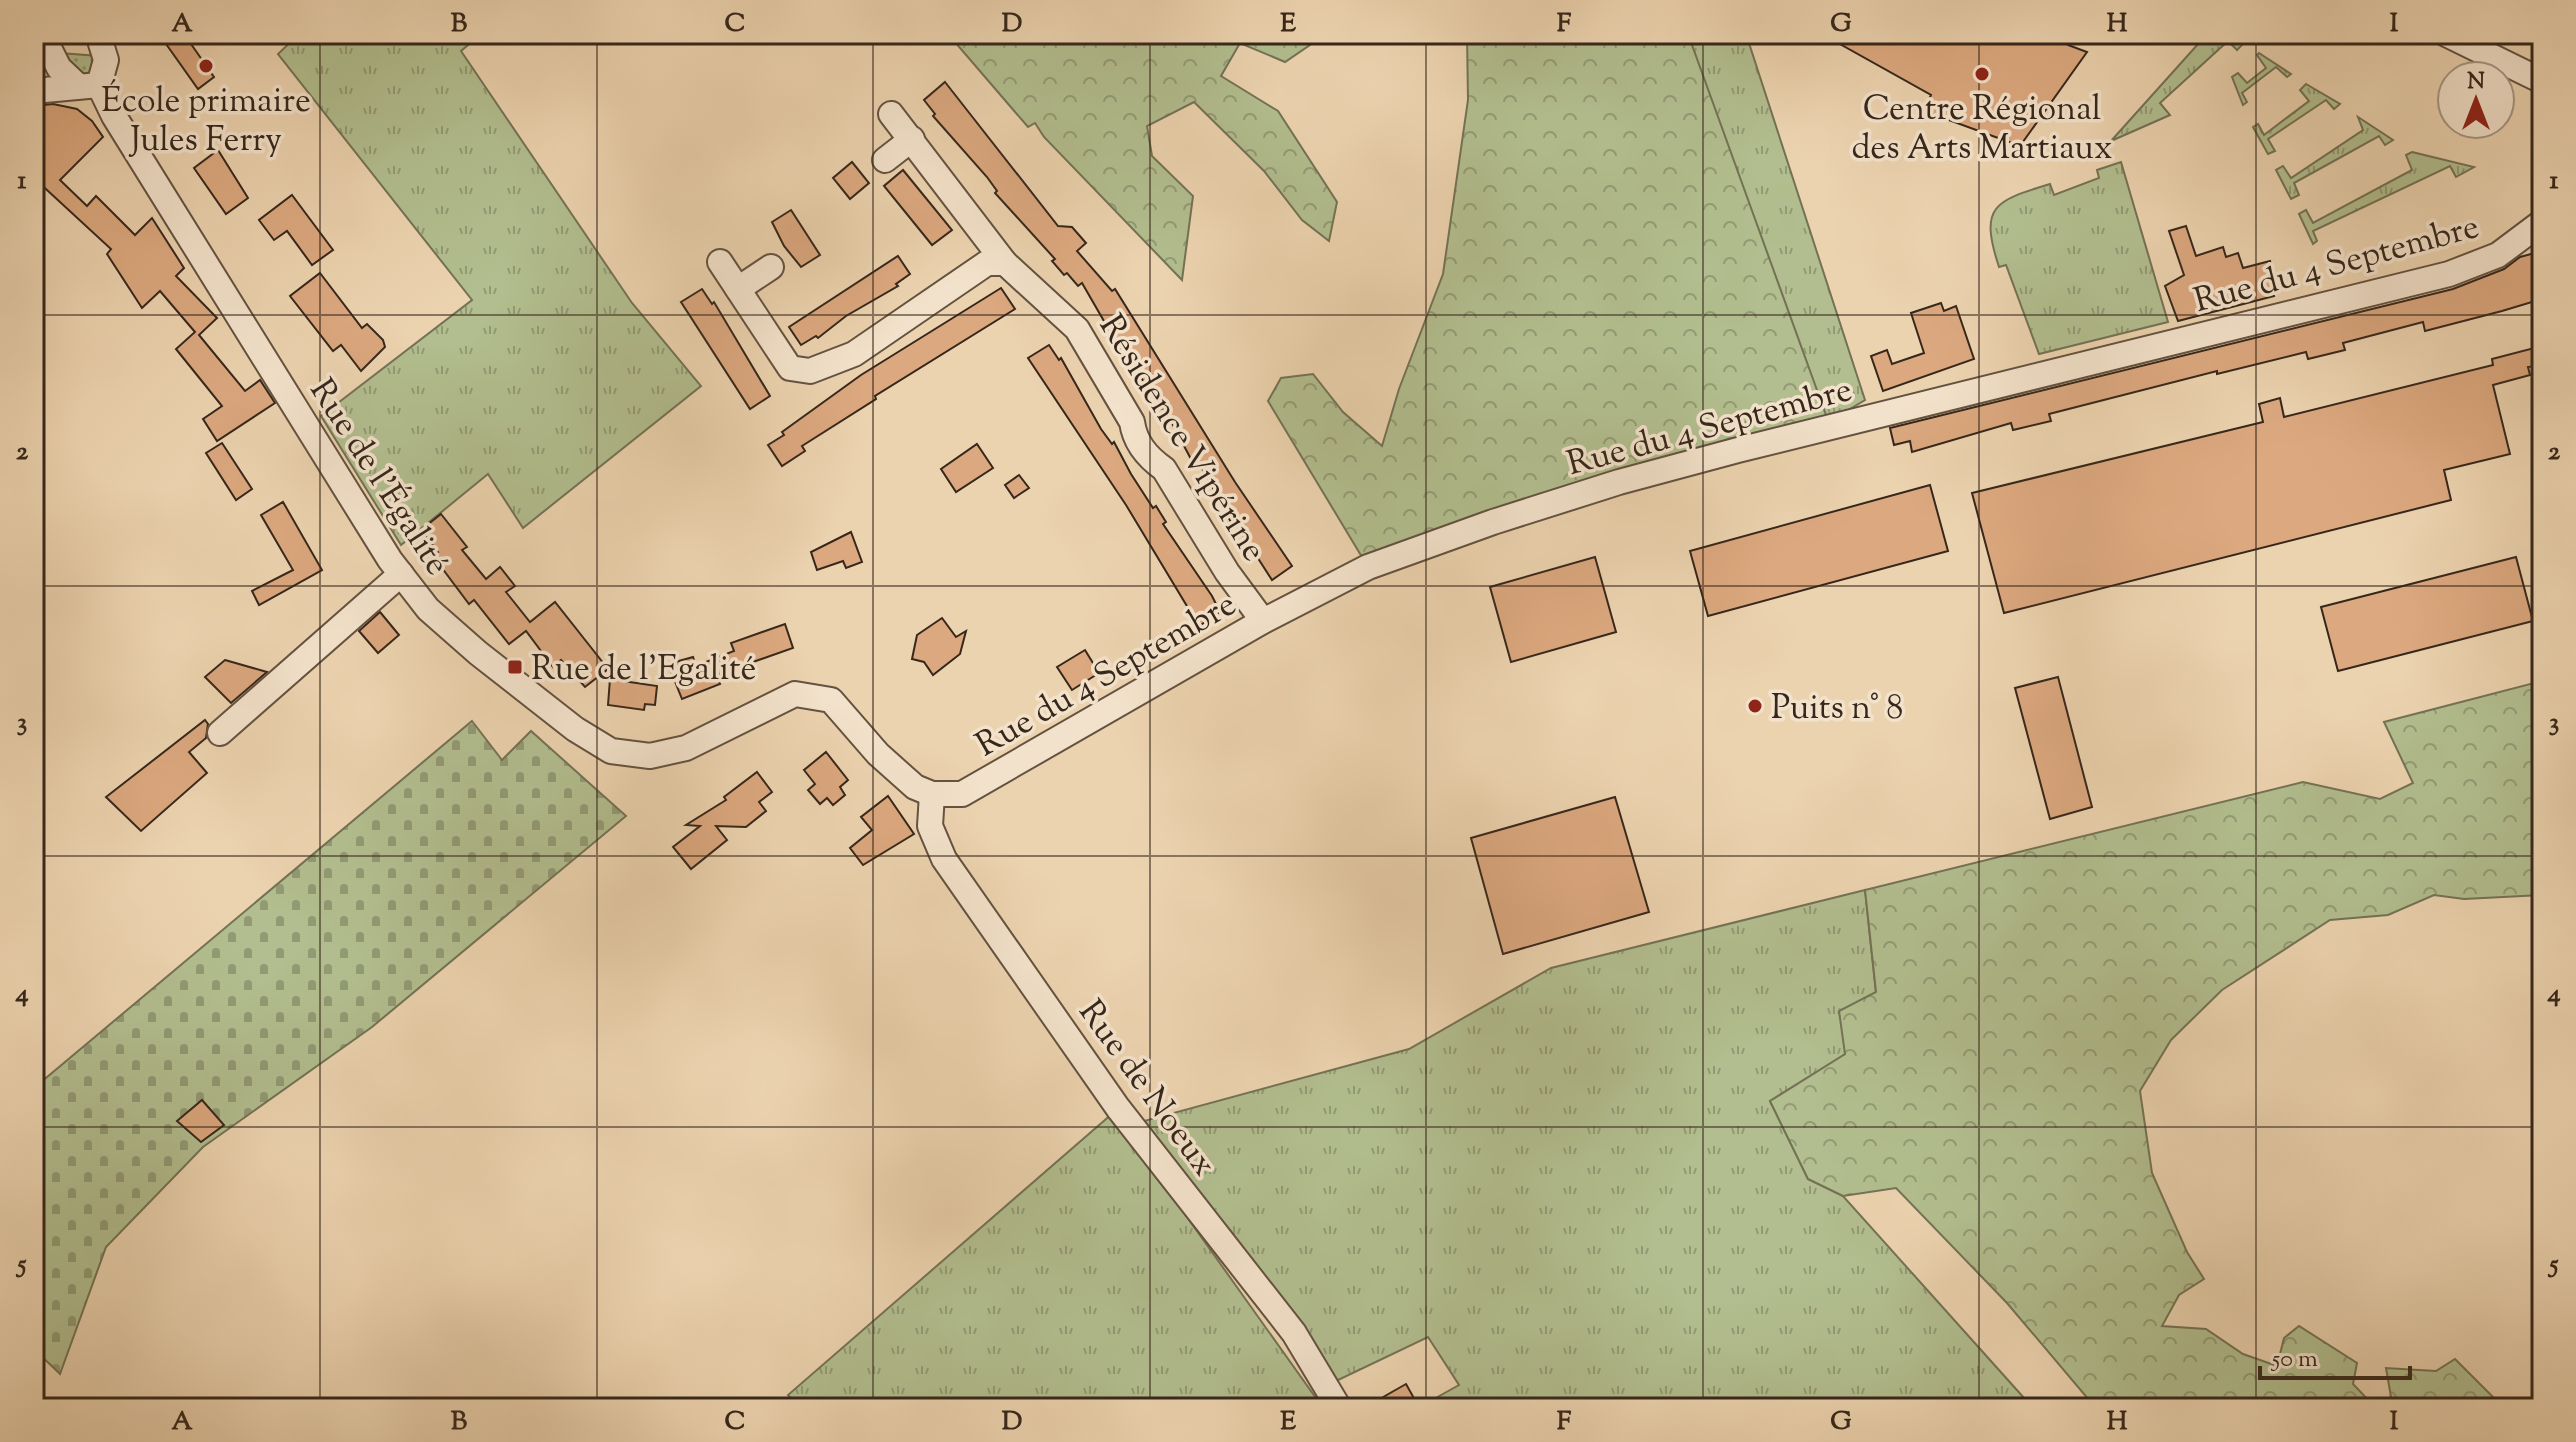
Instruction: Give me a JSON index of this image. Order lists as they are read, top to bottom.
{
  "streets": {
    "street": [
      "Rue du 4 Septembre",
      "Résidence Vipérine",
      "Rue de l'Égalité",
      "Rue de Noeux"
    ]
  },
  "crossings": [
    ["Rue du 4 Septembre", "Résidence Vipérine"],
    ["Rue du 4 Septembre", "Rue de l'Égalité"],
    ["Rue du 4 Septembre", "Rue de Noeux"],
    ["Rue de l'Égalité", "Rue de Noeux"]
  ],
  "places": {
    "other": ["École primaire Jules Ferry", "Centre Régional des Arts Martiaux", "Puits n° 8"],
    "transit": ["Rue de l'Egalité"]
  },
  "scale_bar": "50 m",
  "north": "top",
  "grid": {
    "columns": [
      "A",
      "B",
      "C",
      "D",
      "E",
      "F",
      "G",
      "H",
      "I"
    ],
    "rows": [
      "1",
      "2",
      "3",
      "4",
      "5"
    ]
  }
}
